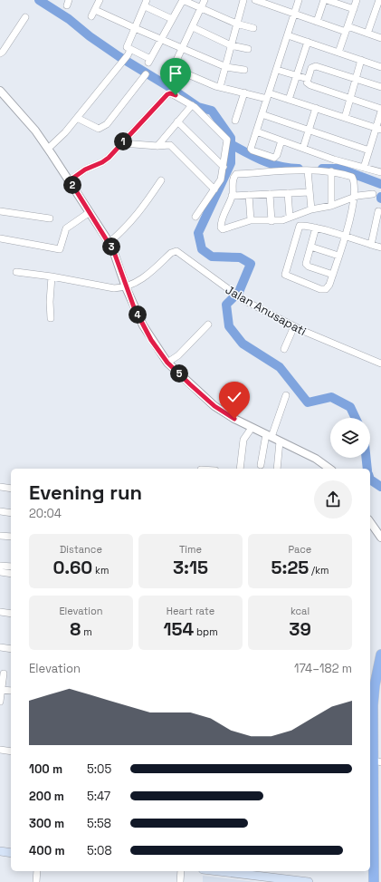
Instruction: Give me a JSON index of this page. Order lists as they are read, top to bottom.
{
  "streets": {
    "street": ["Jalan Anusapati"]
  },
  "page": {
    "pins": [
      "1",
      "2",
      "3",
      "4",
      "5"
    ],
    "heading": ["Evening run", "20:04"],
    "stats": [
      ["Distance", "0.60 km"],
      ["Time", "3:15"],
      ["Pace", "5:25 /km"],
      ["Elevation", "8 m"],
      ["Heart rate", "154 bpm"],
      ["kcal", "39"]
    ],
    "chart": ["Elevation", "174–182 m"],
    "list": [
      {
        "name": "100 m",
        "note": "5:05"
      },
      {
        "name": "200 m",
        "note": "5:47"
      },
      {
        "name": "300 m",
        "note": "5:58"
      },
      {
        "name": "400 m",
        "note": "5:08"
      }
    ]
  }
}
